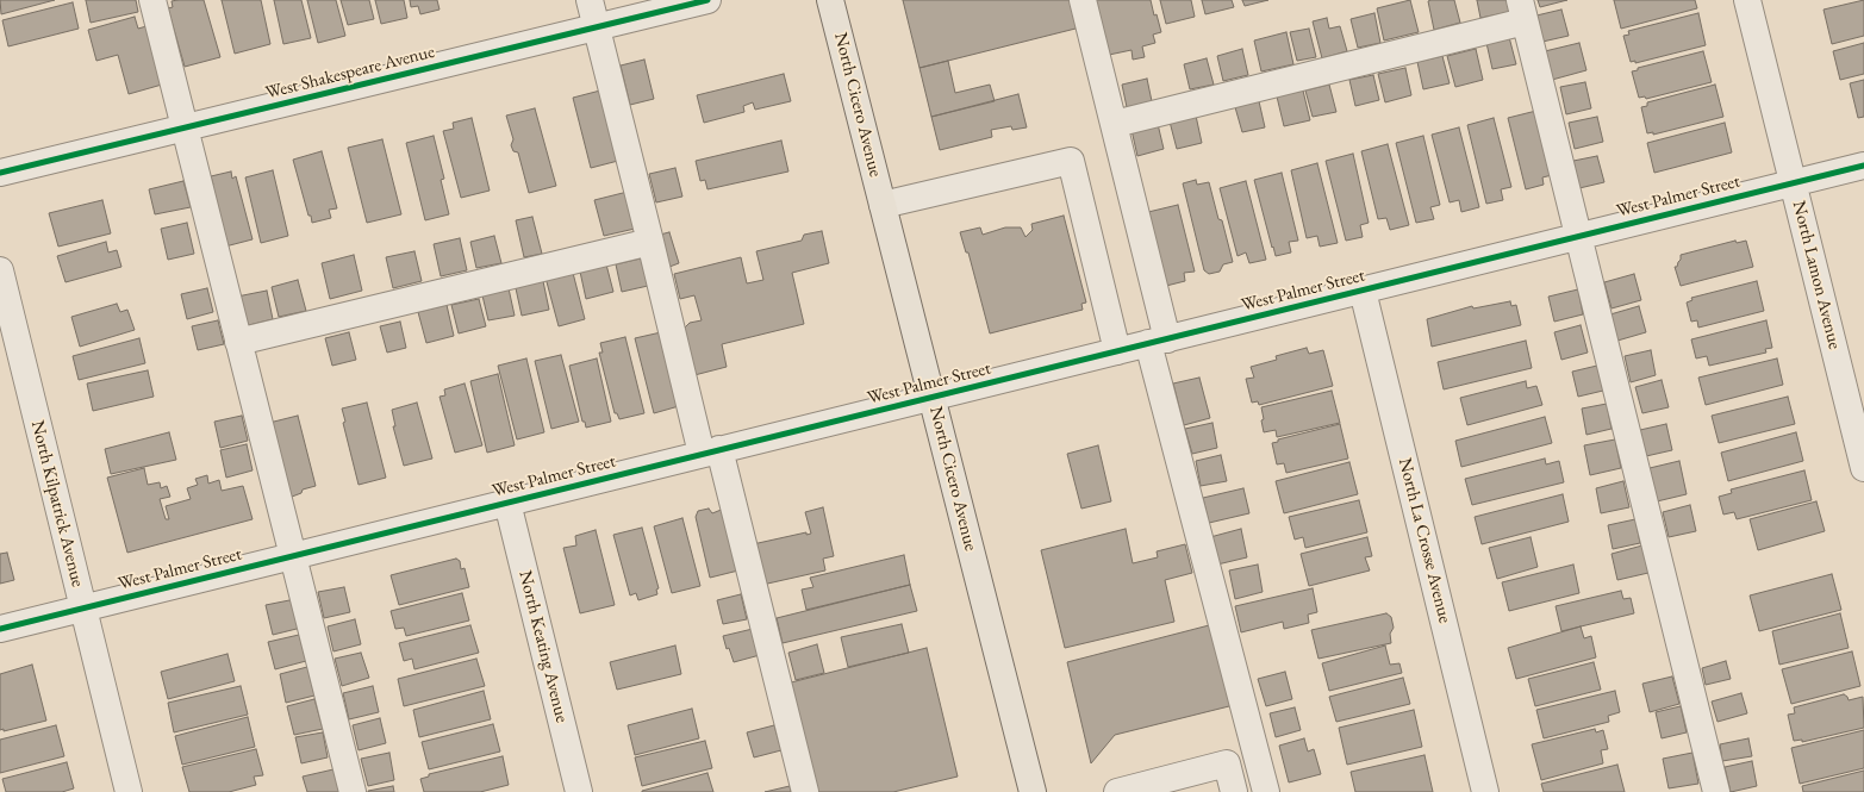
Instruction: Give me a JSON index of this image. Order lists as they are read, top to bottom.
{
  "streets": {
    "main road": ["North Cicero Avenue"],
    "street": [
      "West Shakespeare Avenue",
      "West Palmer Street",
      "North Lamon Avenue",
      "North Kilpatrick Avenue",
      "North La Crosse Avenue",
      "North Keating Avenue"
    ]
  },
  "crossings": [
    ["North Cicero Avenue", "West Palmer Street"],
    ["West Palmer Street", "North Lamon Avenue"],
    ["West Palmer Street", "North Kilpatrick Avenue"],
    ["West Palmer Street", "North La Crosse Avenue"],
    ["West Palmer Street", "North Keating Avenue"]
  ]
}
